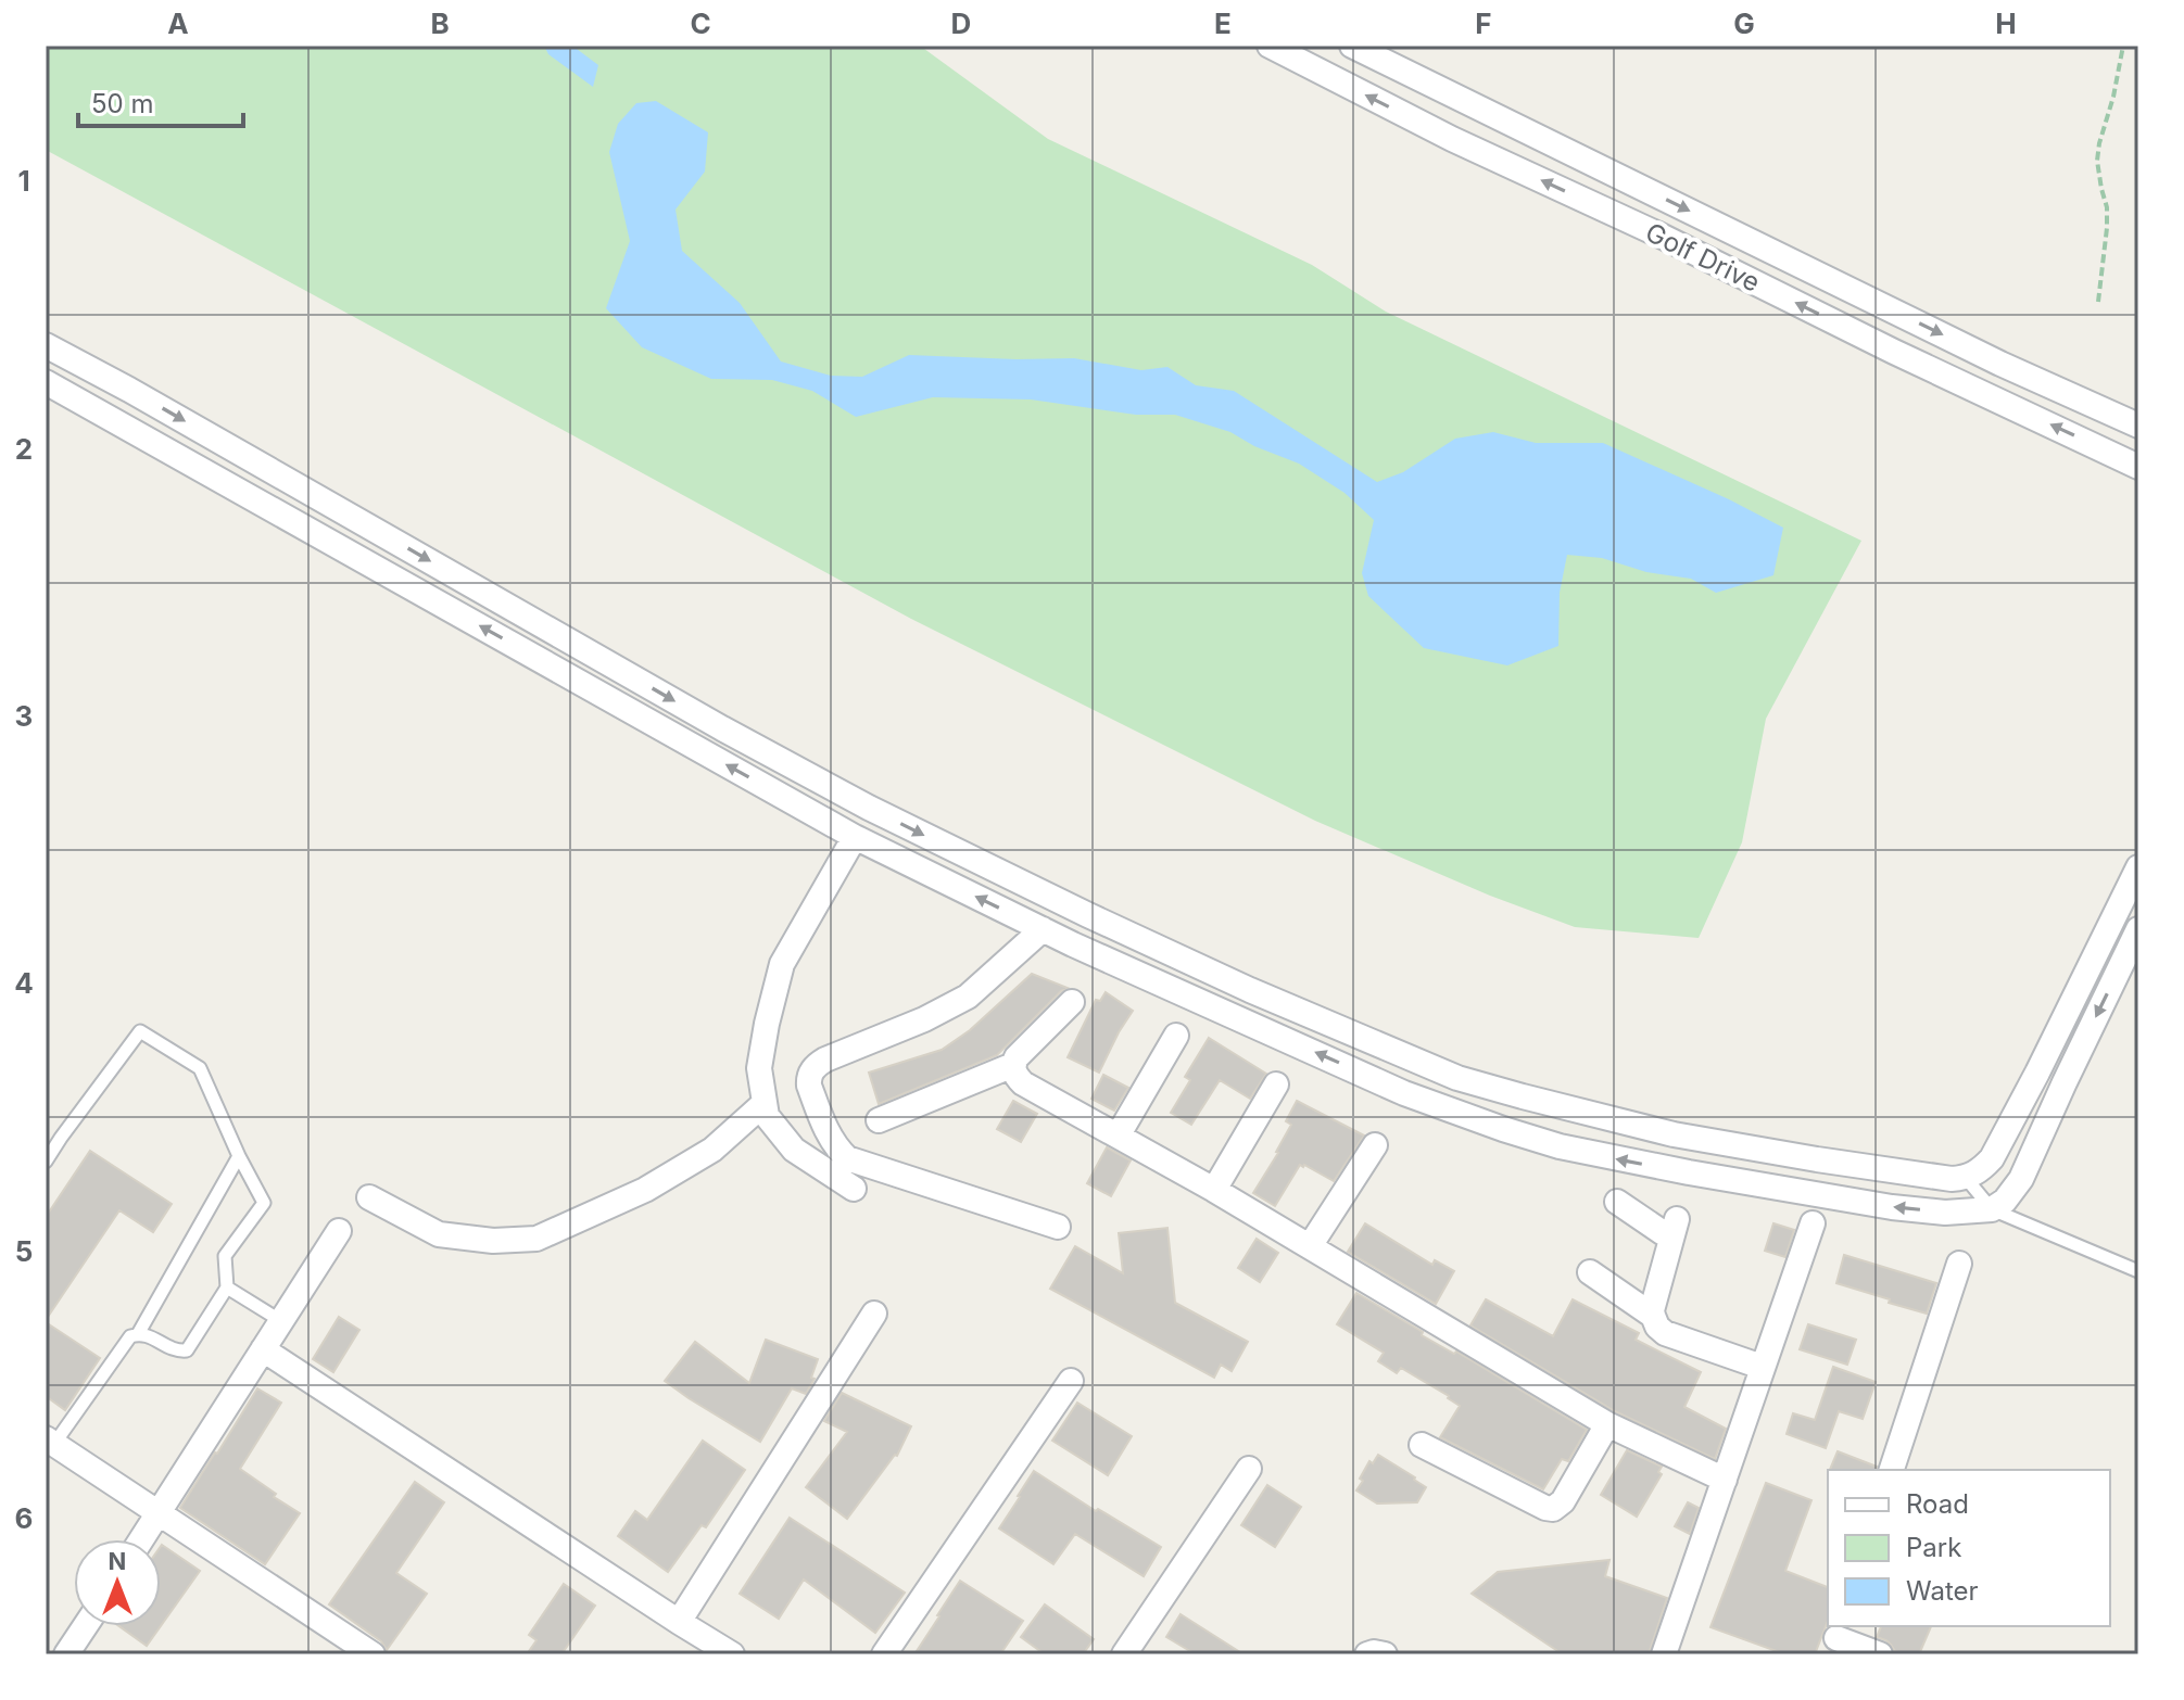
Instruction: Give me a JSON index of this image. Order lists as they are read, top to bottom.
{
  "streets": {
    "street": ["Golf Drive"]
  },
  "legend": ["Road", "Park", "Water"],
  "scale_bar": "50 m",
  "north": "top",
  "grid": {
    "columns": [
      "A",
      "B",
      "C",
      "D",
      "E",
      "F",
      "G",
      "H"
    ],
    "rows": [
      "1",
      "2",
      "3",
      "4",
      "5",
      "6"
    ]
  }
}
